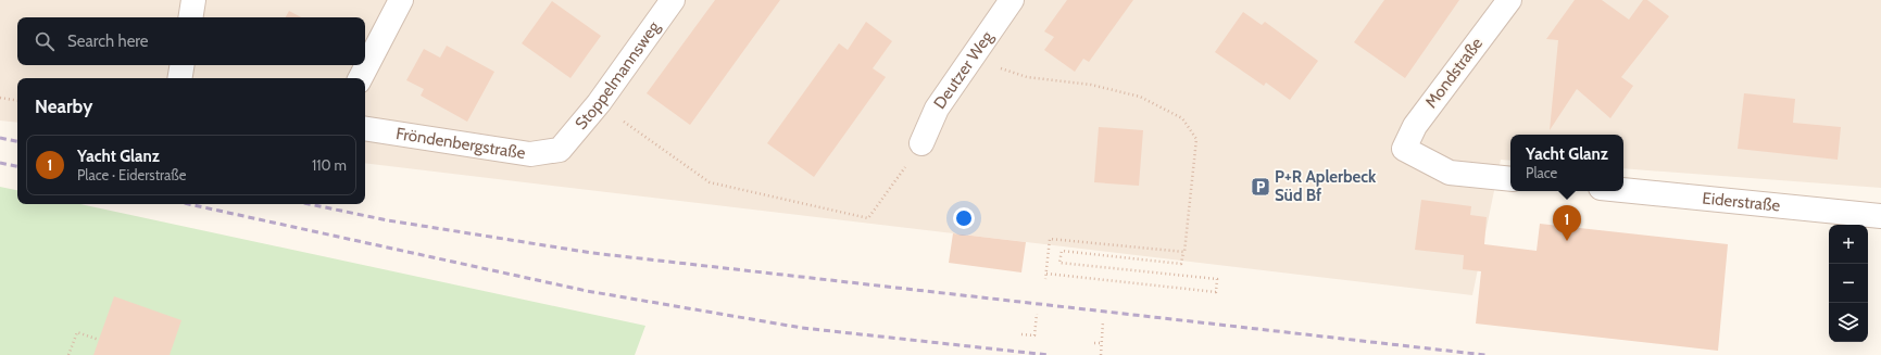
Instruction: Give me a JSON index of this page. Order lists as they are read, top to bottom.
{
  "streets": {
    "street": [
      "Deutzer Weg",
      "Mondstraße",
      "Stoppelmannsweg",
      "Fröndenbergstraße",
      "Eiderstraße"
    ]
  },
  "crossings": [
    ["Stoppelmannsweg", "Fröndenbergstraße"]
  ],
  "places": {
    "parking": ["P+R Aplerbeck Süd Bf"]
  },
  "page": {
    "search": "Search here",
    "heading": "Nearby",
    "popup": ["Yacht Glanz", "Place"],
    "list": [
      {
        "mark": "1",
        "name": "Yacht Glanz",
        "note": "Place · Eiderstraße",
        "value": "110 m"
      }
    ],
    "pins": "1",
    "map_buttons": ["+", "−"]
  }
}
